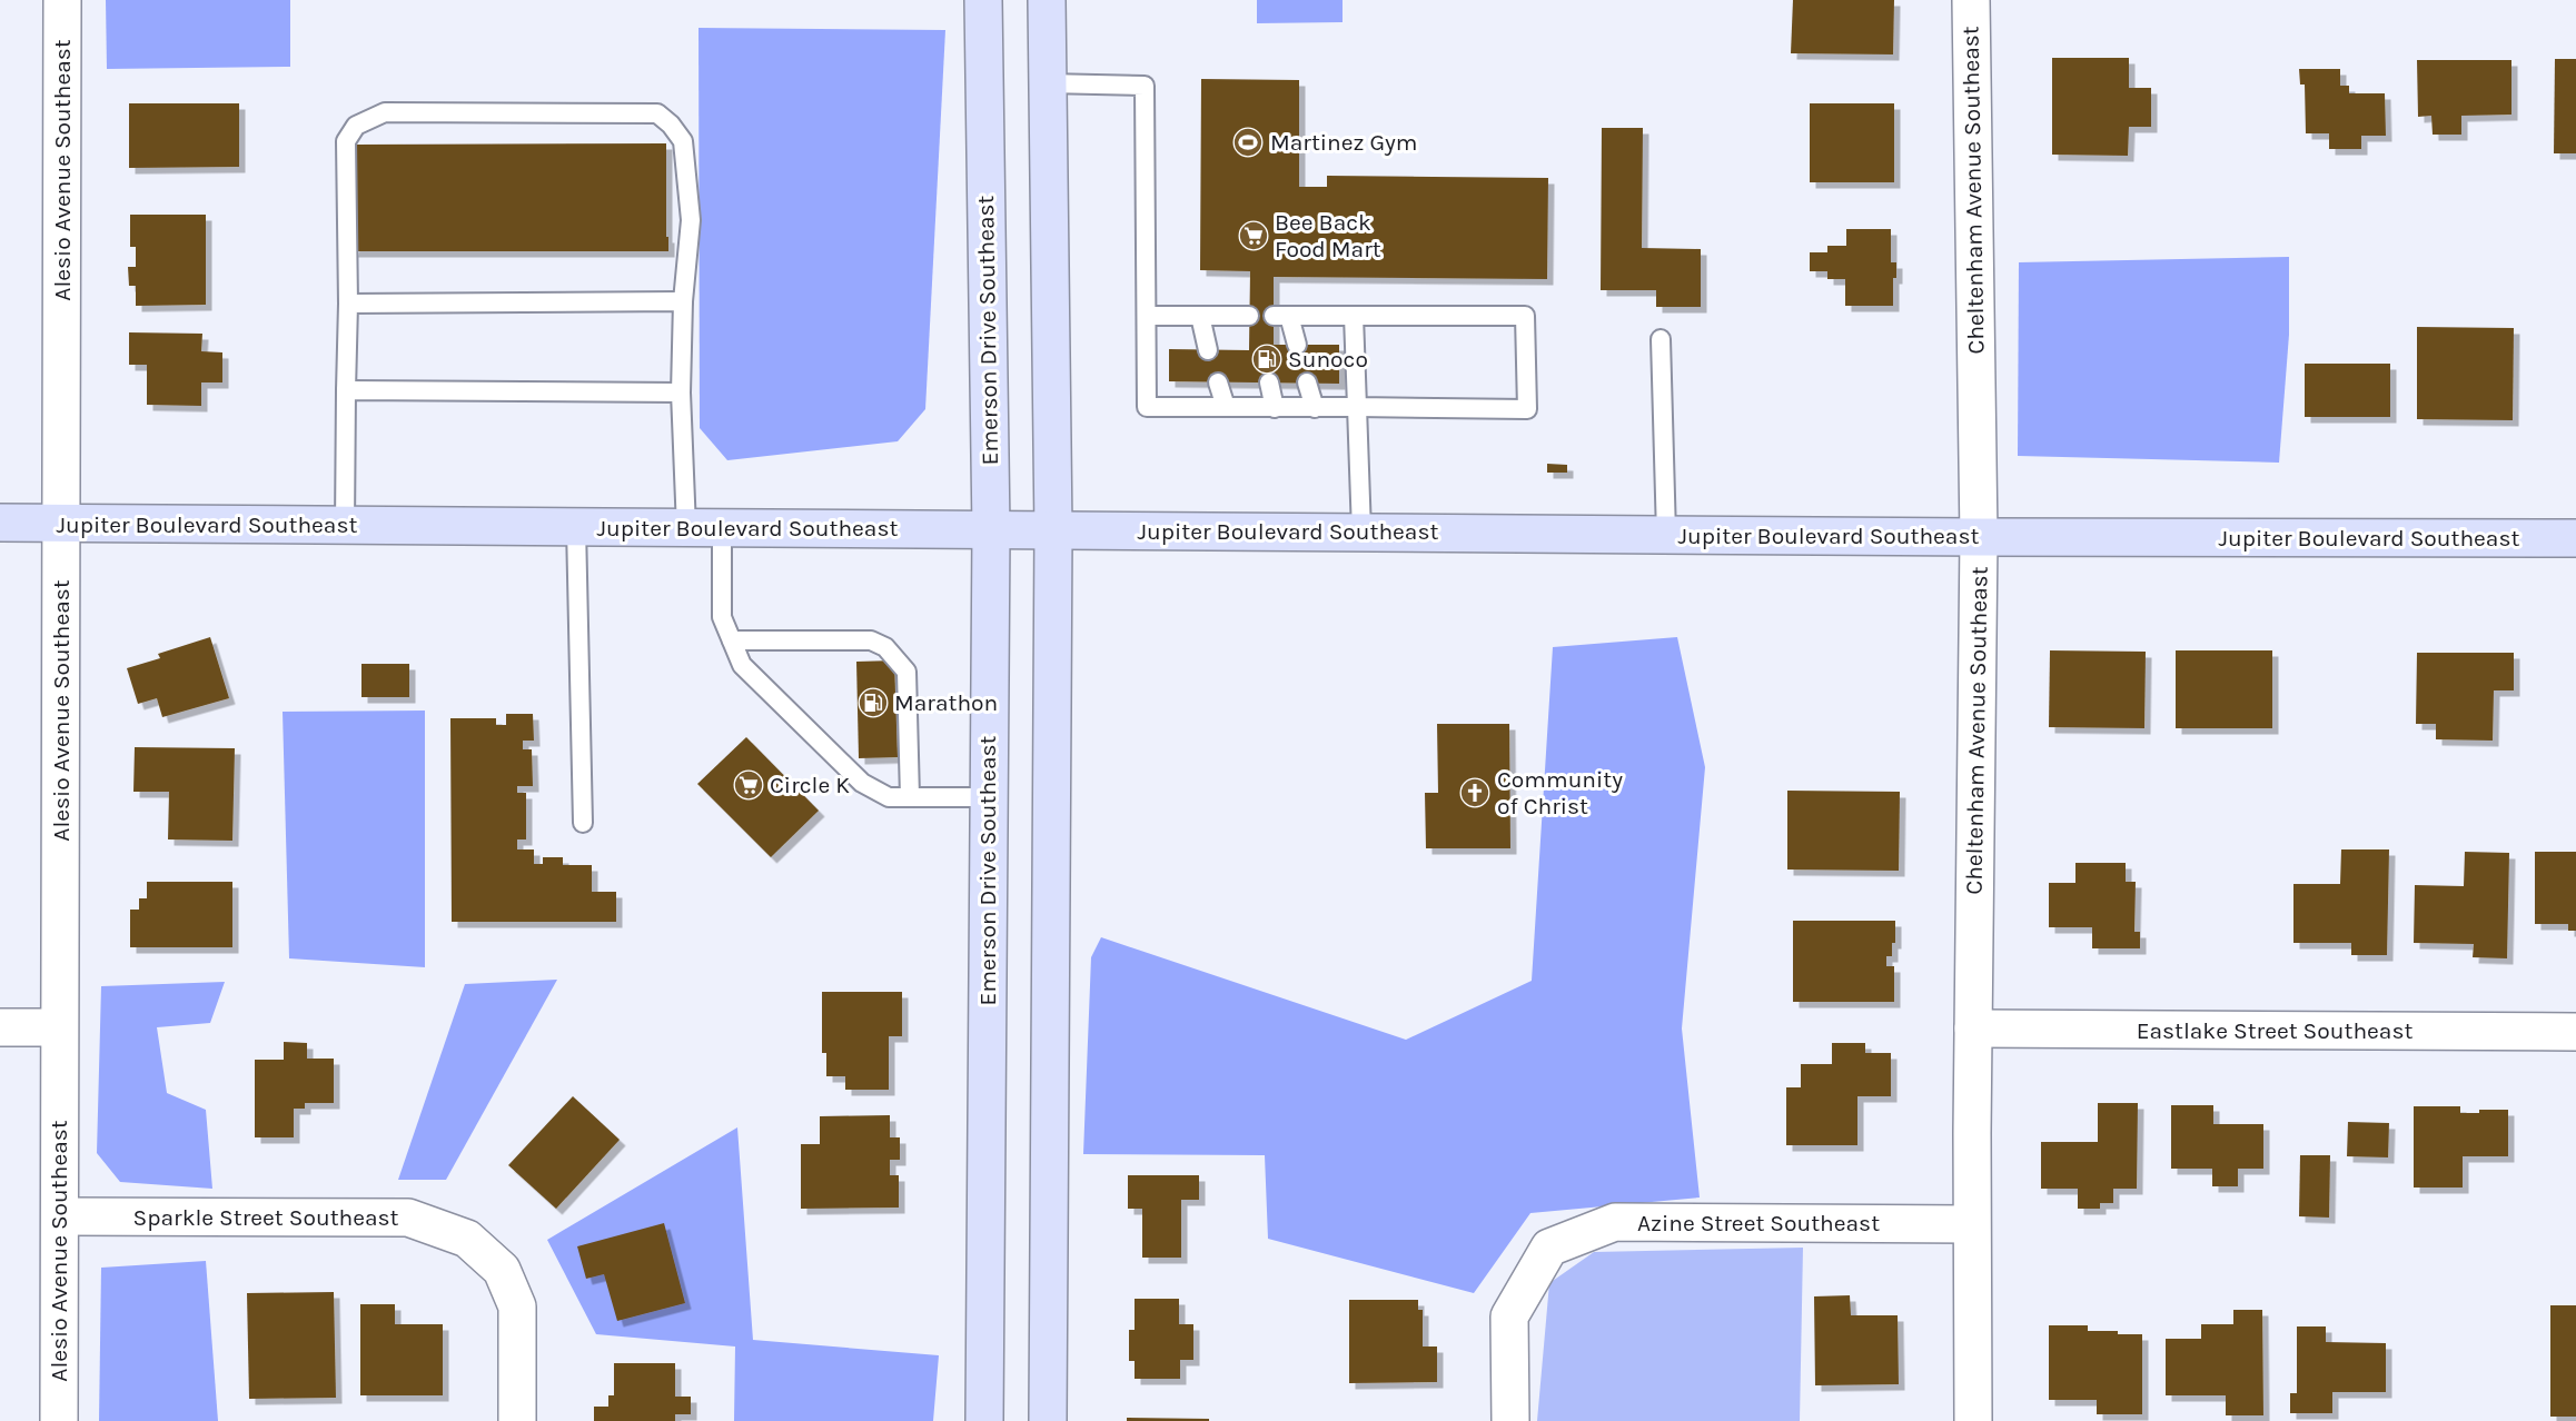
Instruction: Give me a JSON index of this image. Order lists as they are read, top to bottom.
{
  "streets": {
    "street": [
      "Alesio Avenue Southeast",
      "Cheltenham Avenue Southeast",
      "Emerson Drive Southeast",
      "Jupiter Boulevard Southeast",
      "Eastlake Street Southeast",
      "Sparkle Street Southeast",
      "Azine Street Southeast"
    ]
  },
  "crossings": [
    ["Alesio Avenue Southeast", "Jupiter Boulevard Southeast"],
    ["Alesio Avenue Southeast", "Sparkle Street Southeast"],
    ["Cheltenham Avenue Southeast", "Jupiter Boulevard Southeast"],
    ["Cheltenham Avenue Southeast", "Eastlake Street Southeast"],
    ["Cheltenham Avenue Southeast", "Azine Street Southeast"],
    ["Emerson Drive Southeast", "Jupiter Boulevard Southeast"]
  ],
  "places": {
    "sports": ["Martinez Gym"],
    "supermarket": ["Bee Back Food Mart", "Circle K"],
    "fuel station": ["Sunoco", "Marathon"],
    "church": ["Community of Christ"]
  }
}
